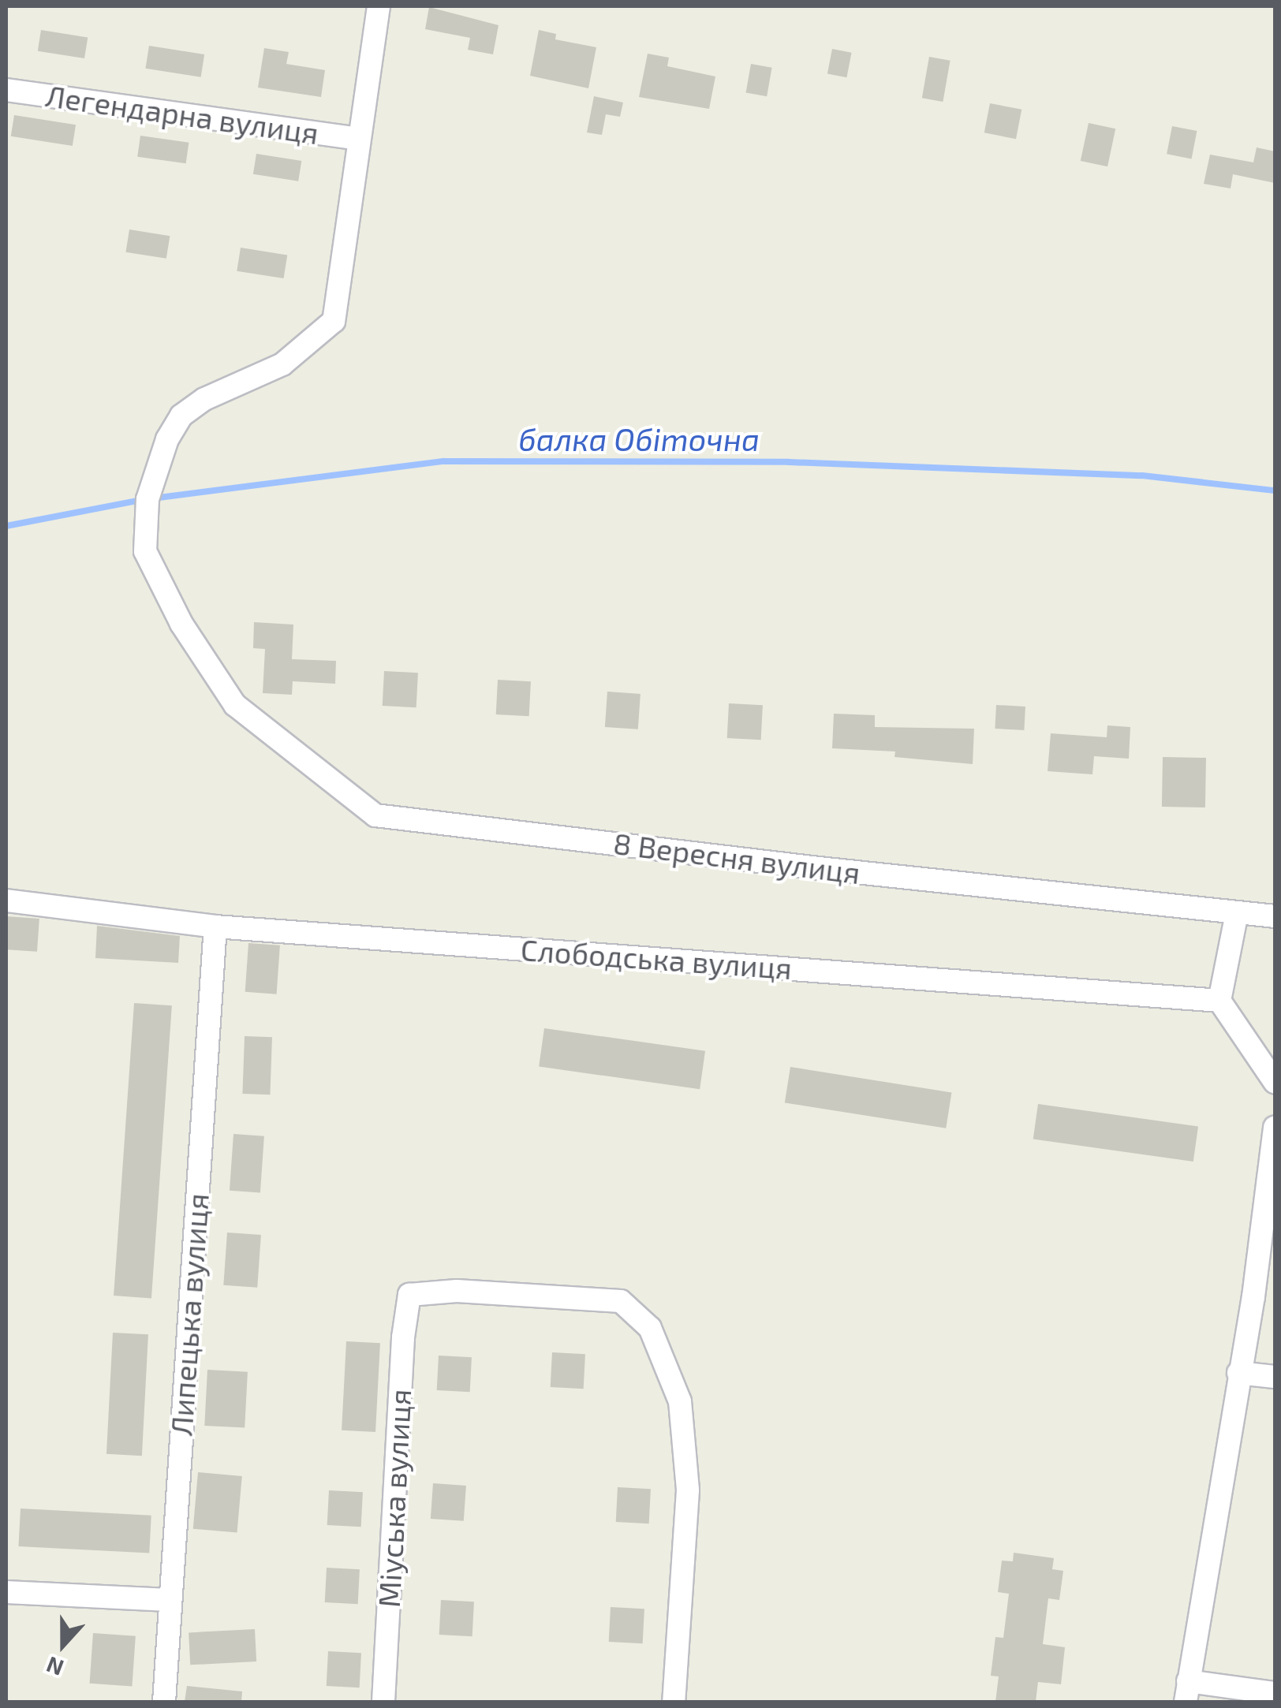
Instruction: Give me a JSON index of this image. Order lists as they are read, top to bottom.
{
  "streets": {
    "street": [
      "Легендарна вулиця",
      "8 Вересня вулиця",
      "Слободська вулиця",
      "Липецька вулиця",
      "Міуська вулиця"
    ]
  },
  "crossings": [
    ["Легендарна вулиця", "8 Вересня вулиця"],
    ["Слободська вулиця", "Липецька вулиця"]
  ],
  "water": ["балка Обіточна"],
  "north": "bottom"
}
